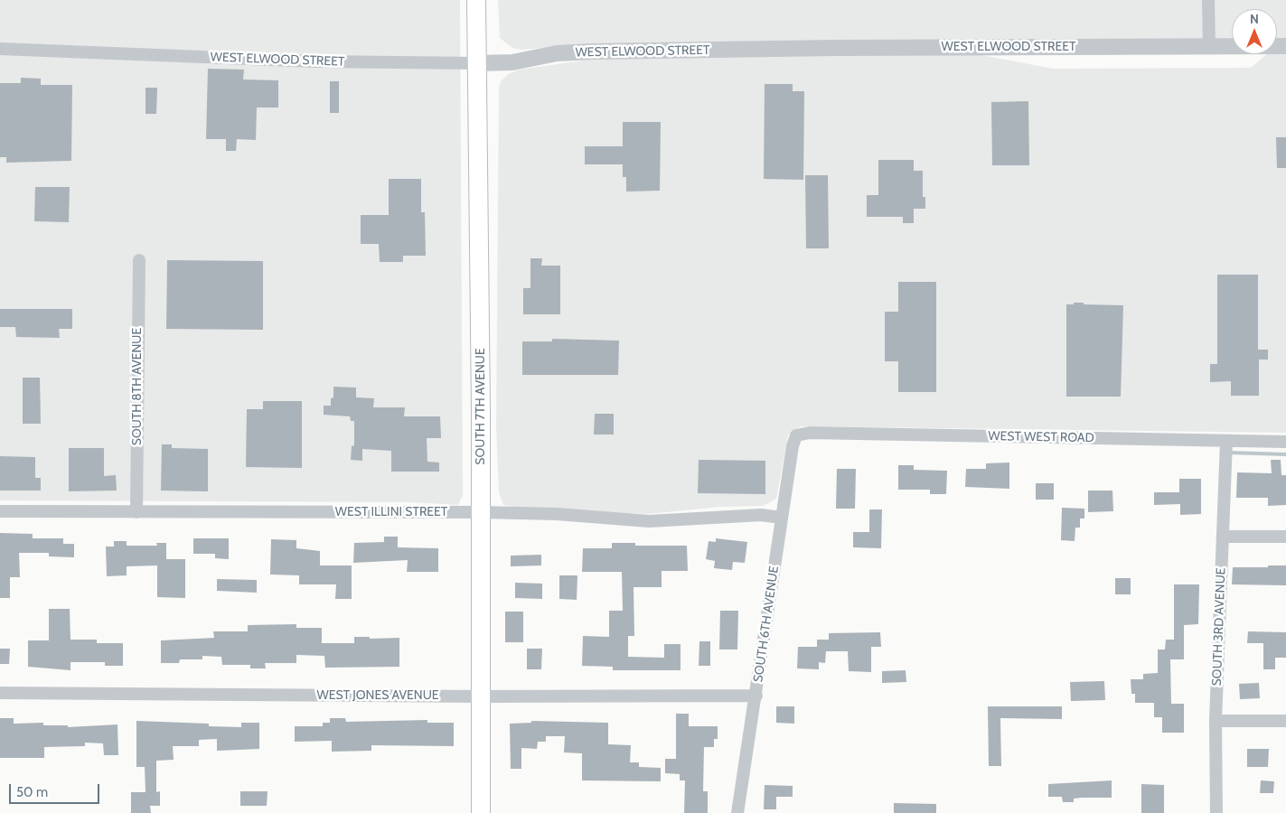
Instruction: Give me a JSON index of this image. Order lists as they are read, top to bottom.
{
  "streets": {
    "main road": ["SOUTH 7TH AVENUE"],
    "street": [
      "WEST ELWOOD STREET",
      "SOUTH 8TH AVENUE",
      "WEST WEST ROAD",
      "WEST ILLINI STREET",
      "SOUTH 6TH AVENUE",
      "SOUTH 3RD AVENUE",
      "WEST JONES AVENUE"
    ]
  },
  "crossings": [
    ["WEST ELWOOD STREET", "SOUTH 7TH AVENUE"],
    ["SOUTH 8TH AVENUE", "WEST ILLINI STREET"],
    ["SOUTH 7TH AVENUE", "WEST ILLINI STREET"],
    ["SOUTH 7TH AVENUE", "WEST JONES AVENUE"],
    ["WEST WEST ROAD", "SOUTH 6TH AVENUE"],
    ["WEST WEST ROAD", "SOUTH 3RD AVENUE"],
    ["WEST ILLINI STREET", "SOUTH 6TH AVENUE"],
    ["SOUTH 6TH AVENUE", "WEST JONES AVENUE"]
  ],
  "scale_bar": "50 m",
  "north": "top"
}
